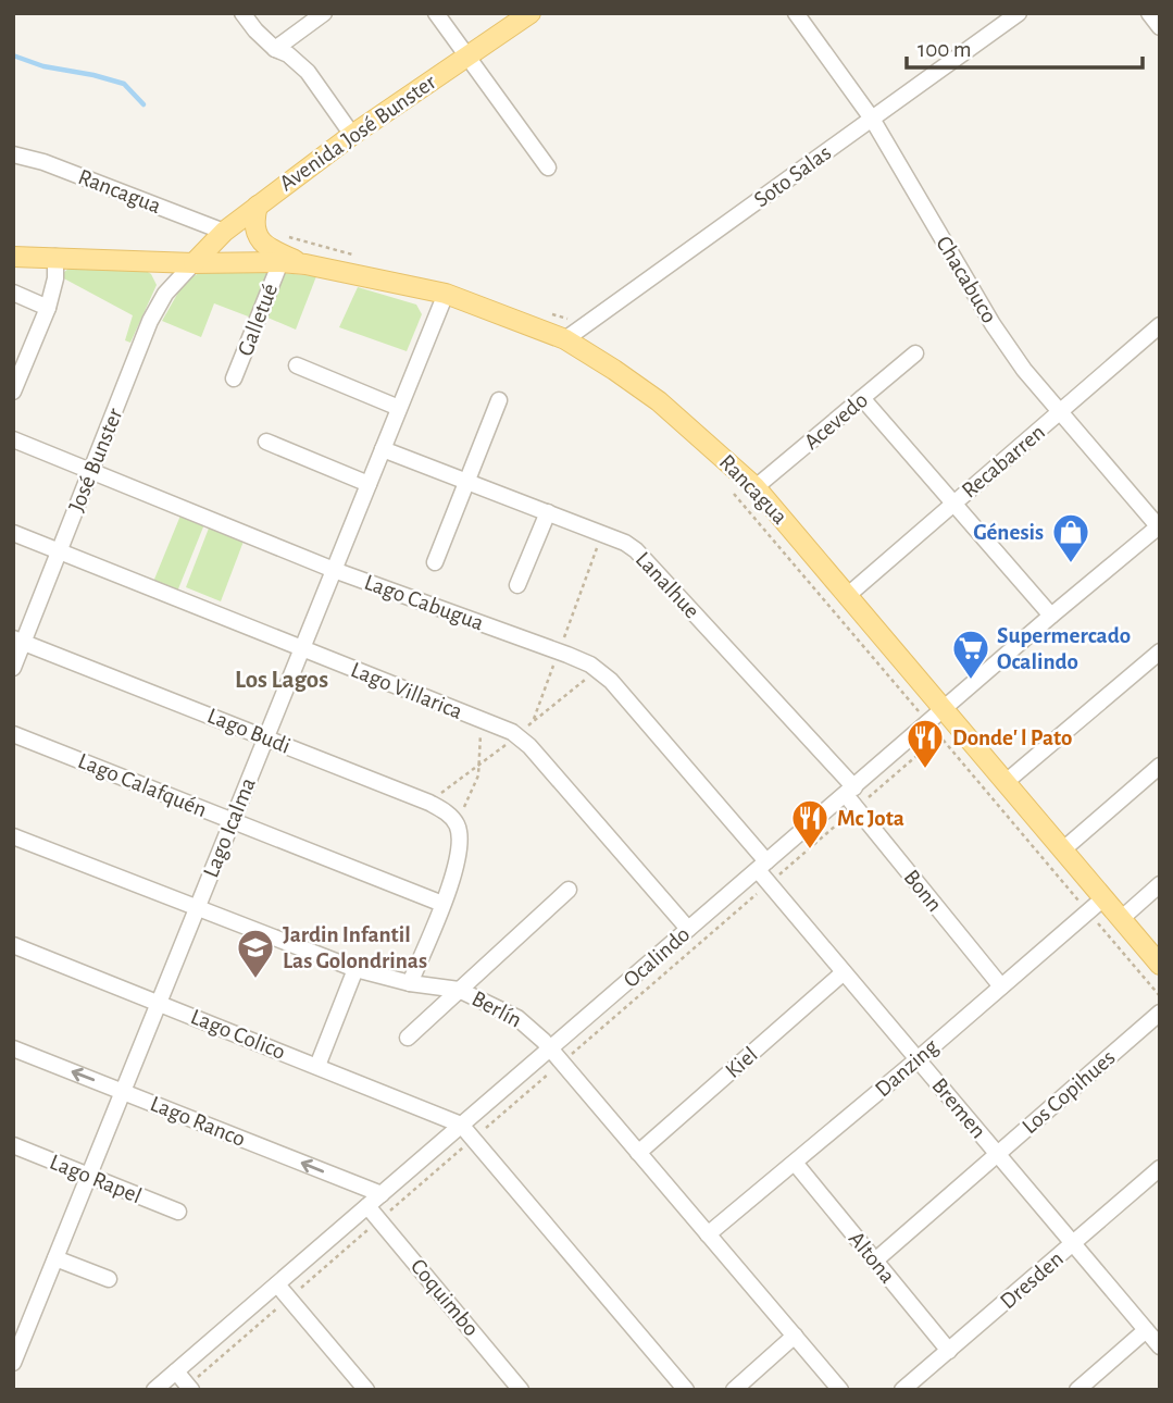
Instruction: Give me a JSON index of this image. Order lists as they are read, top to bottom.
{
  "streets": {
    "main road": ["Avenida José Bunster", "Rancagua"],
    "street": [
      "Soto Salas",
      "Chacabuco",
      "Galletué",
      "Acevedo",
      "José Bunster",
      "Recabarren",
      "Lanalhue",
      "Lago Cabugua",
      "Lago Villarica",
      "Lago Budi",
      "Lago Calafquén",
      "Lago Icalma",
      "Bonn",
      "Ocalindo",
      "Berlín",
      "Lago Colico",
      "Kiel",
      "Danzing",
      "Los Copihues",
      "Bremen",
      "Lago Ranco",
      "Lago Rapel",
      "Altona",
      "Dresden",
      "Coquimbo"
    ]
  },
  "crossings": [
    ["Avenida José Bunster", "Rancagua"],
    ["Avenida José Bunster", "José Bunster"],
    ["Soto Salas", "Rancagua"],
    ["Soto Salas", "Chacabuco"],
    ["Rancagua", "Galletué"],
    ["Rancagua", "Acevedo"],
    ["Rancagua", "José Bunster"],
    ["Rancagua", "Recabarren"],
    ["Rancagua", "Lago Icalma"],
    ["Rancagua", "Ocalindo"],
    ["Rancagua", "Danzing"],
    ["Chacabuco", "Recabarren"],
    ["Chacabuco", "Ocalindo"],
    ["José Bunster", "Lago Cabugua"],
    ["José Bunster", "Lago Villarica"],
    ["José Bunster", "Lago Budi"],
    ["Lanalhue", "Lago Icalma"],
    ["Lanalhue", "Bonn"],
    ["Lanalhue", "Ocalindo"],
    ["Lago Cabugua", "Lago Icalma"],
    ["Lago Cabugua", "Ocalindo"],
    ["Lago Cabugua", "Bremen"],
    ["Lago Villarica", "Lago Icalma"],
    ["Lago Villarica", "Ocalindo"],
    ["Lago Budi", "Lago Icalma"],
    ["Lago Calafquén", "Lago Icalma"],
    ["Lago Icalma", "Berlín"],
    ["Lago Icalma", "Lago Colico"],
    ["Lago Icalma", "Lago Ranco"],
    ["Lago Icalma", "Lago Rapel"],
    ["Bonn", "Ocalindo"],
    ["Bonn", "Danzing"],
    ["Ocalindo", "Berlín"],
    ["Ocalindo", "Lago Colico"],
    ["Ocalindo", "Bremen"],
    ["Ocalindo", "Lago Ranco"],
    ["Ocalindo", "Coquimbo"],
    ["Berlín", "Kiel"],
    ["Berlín", "Danzing"],
    ["Kiel", "Bremen"],
    ["Danzing", "Bremen"],
    ["Danzing", "Altona"],
    ["Los Copihues", "Bremen"],
    ["Los Copihues", "Altona"],
    ["Bremen", "Dresden"],
    ["Altona", "Dresden"]
  ],
  "one_way": ["Lago Ranco"],
  "districts": ["Los Lagos"],
  "places": {
    "shop": ["Génesis"],
    "supermarket": ["Supermercado Ocalindo"],
    "restaurant": ["Donde' l Pato", "Mc Jota"],
    "school or university": ["Jardin Infantil Las Golondrinas"]
  },
  "scale_bar": "100 m"
}
